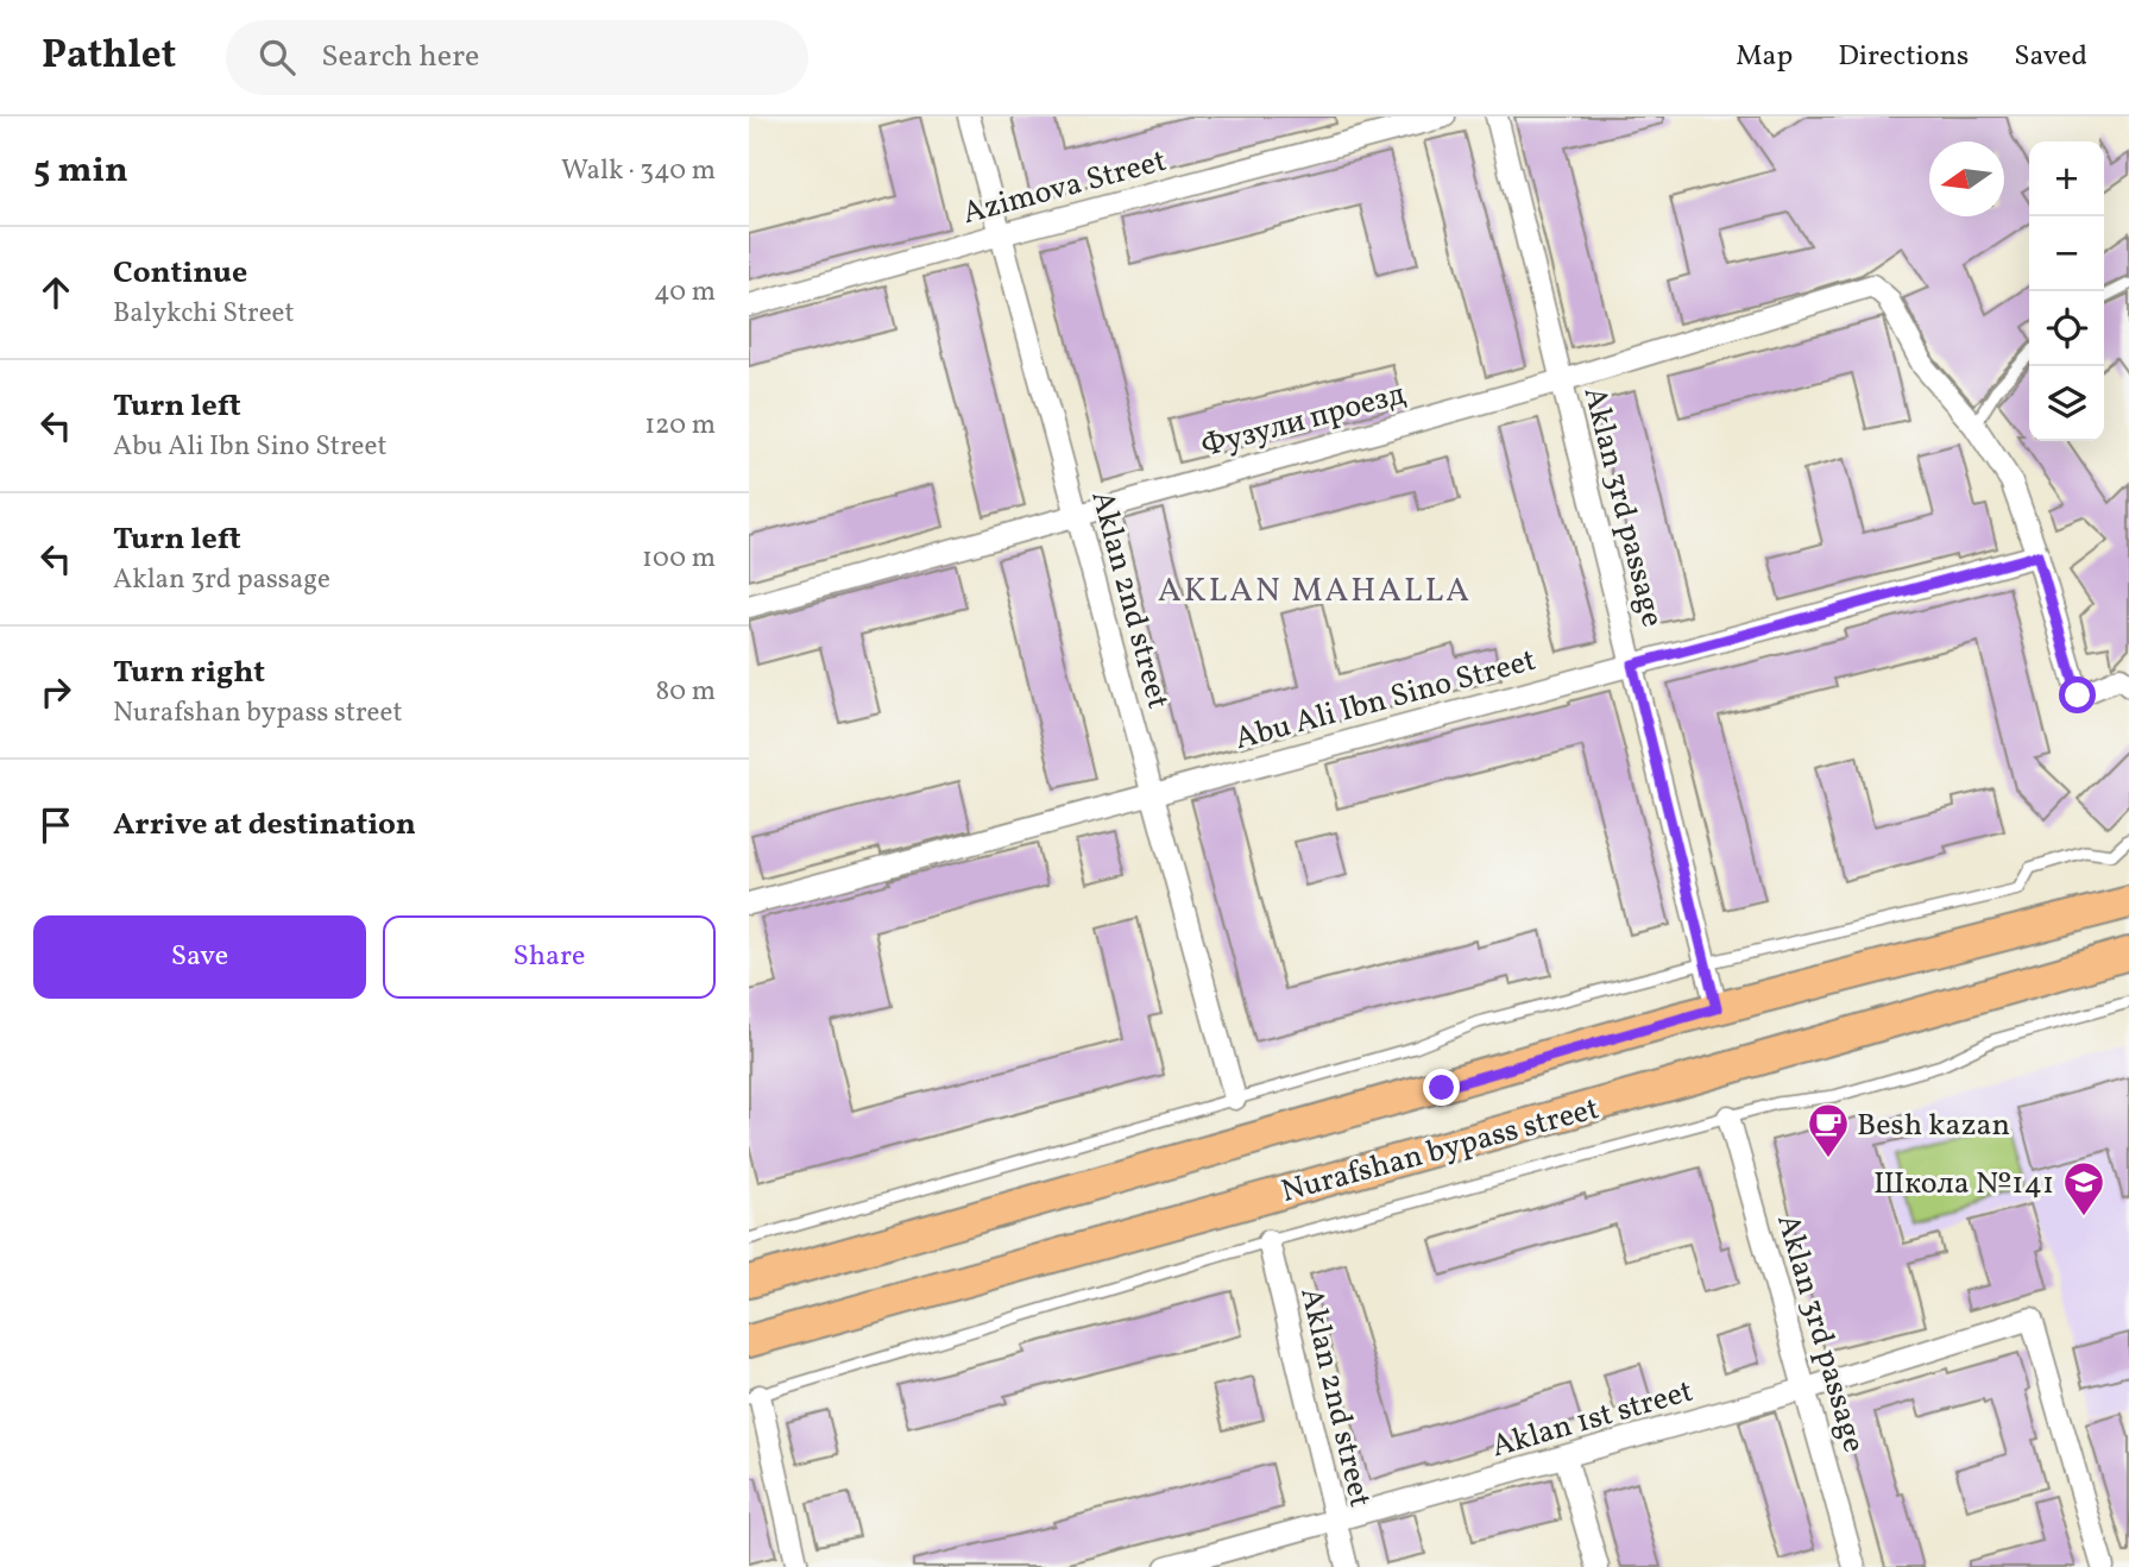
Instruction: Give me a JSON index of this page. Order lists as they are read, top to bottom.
{
  "streets": {
    "main road": ["Nurafshan bypass street"],
    "street": [
      "Azimova Street",
      "Фузули проезд",
      "Аklаn 3rd passage",
      "Аklаn 2nd street",
      "Abu Ali Ibn Sino Street",
      "Aklan 1st street"
    ]
  },
  "crossings": [
    ["Azimova Street", "Аklаn 2nd street"],
    ["Фузули проезд", "Аklаn 3rd passage"],
    ["Фузули проезд", "Аklаn 2nd street"],
    ["Аklаn 3rd passage", "Abu Ali Ibn Sino Street"],
    ["Аklаn 3rd passage", "Nurafshan bypass street"],
    ["Аklаn 3rd passage", "Aklan 1st street"],
    ["Аklаn 2nd street", "Abu Ali Ibn Sino Street"],
    ["Аklаn 2nd street", "Aklan 1st street"]
  ],
  "districts": ["AKLAN MAHALLA"],
  "places": {
    "cafe": ["Besh kazan"],
    "school or university": ["Школа №141"]
  },
  "north": "left",
  "page": {
    "header": "Pathlet",
    "search": "Search here",
    "nav": ["Map", "Directions", "Saved"],
    "heading": ["5 min", "Walk · 340 m"],
    "map_buttons": ["+", "−"],
    "list": [
      ["Continue", "Balykchi Street", "40 m"],
      ["Turn left", "Abu Ali Ibn Sino Street", "120 m"],
      ["Turn left", "Аklаn 3rd passage", "100 m"],
      ["Turn right", "Nurafshan bypass street", "80 m"],
      "Arrive at destination"
    ],
    "buttons": ["Save", "Share"]
  }
}
